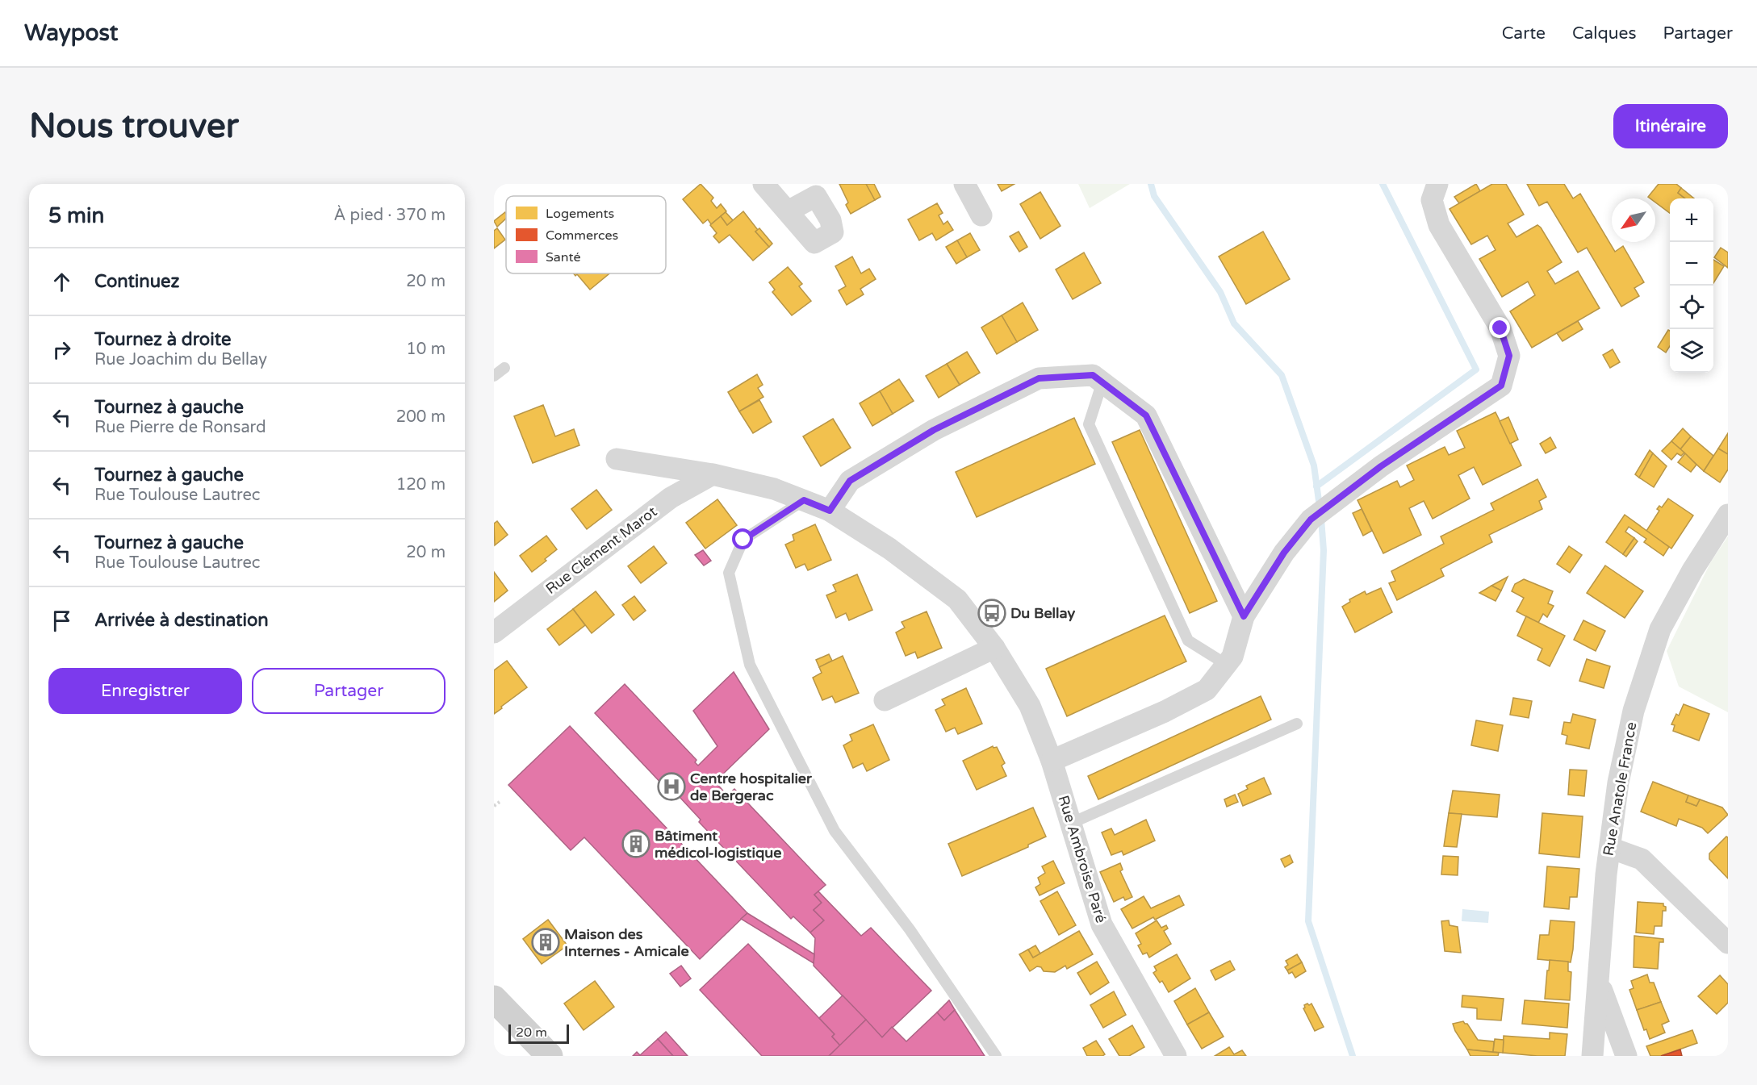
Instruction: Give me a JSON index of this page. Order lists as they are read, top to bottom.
{
  "streets": {
    "street": ["Rue Clément Marot", "Rue Anatole France", "Rue Ambroise Paré"]
  },
  "crossings": [
    ["Rue Clément Marot", "Rue Ambroise Paré"]
  ],
  "places": {
    "bus stop": ["Du Bellay"],
    "hospital": ["Centre hospitalier de Bergerac"],
    "building": ["Bâtiment médicol-logistique", "Maison des Internes - Amicale"]
  },
  "legend": ["Logements", "Commerces", "Santé"],
  "scale_bar": "20 m",
  "north": "bottom left",
  "page": {
    "header": "Waypost",
    "nav": ["Carte", "Calques", "Partager"],
    "buttons": [
      "Itinéraire",
      ["Enregistrer", "Partager"]
    ],
    "title": "Nous trouver",
    "heading": ["5 min", "À pied · 370 m"],
    "map_buttons": ["+", "−"],
    "list": [
      ["Continuez", "20 m"],
      ["Tournez à droite", "Rue Joachim du Bellay", "10 m"],
      ["Tournez à gauche", "Rue Pierre de Ronsard", "200 m"],
      ["Tournez à gauche", "Rue Toulouse Lautrec", "120 m"],
      ["Tournez à gauche", "Rue Toulouse Lautrec", "20 m"],
      "Arrivée à destination"
    ],
    "scale": "20 m"
  }
}
